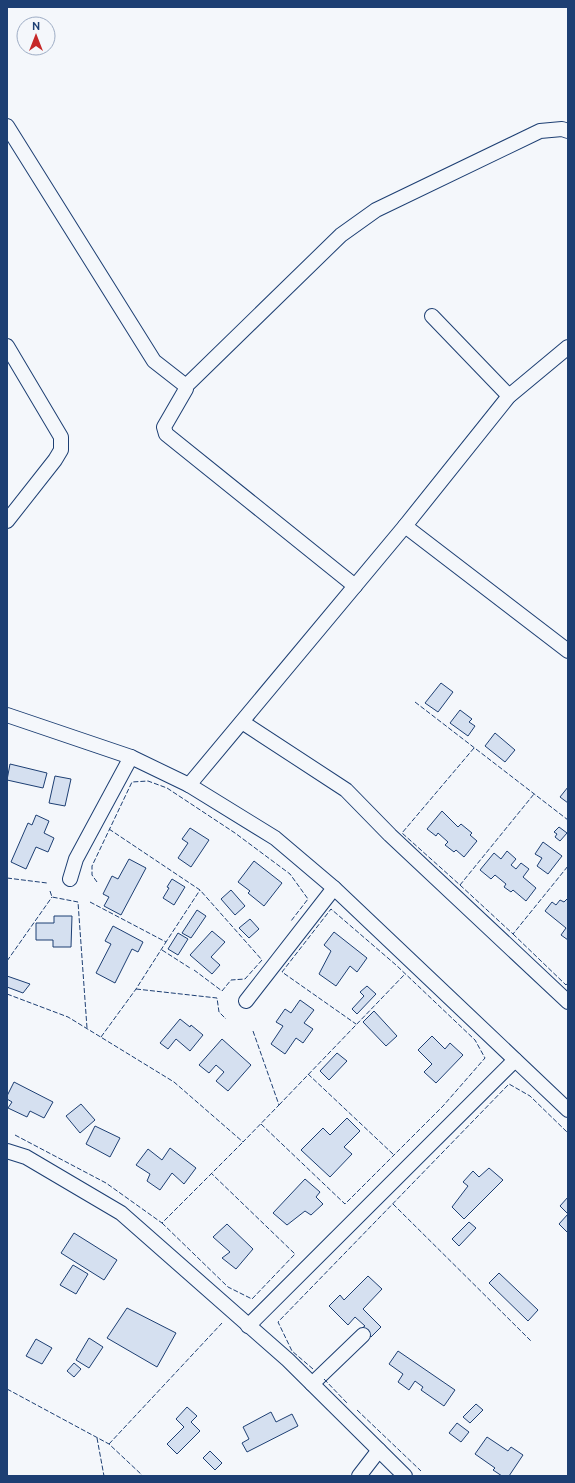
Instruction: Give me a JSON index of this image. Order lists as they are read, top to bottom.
{
  "north": "top"
}
